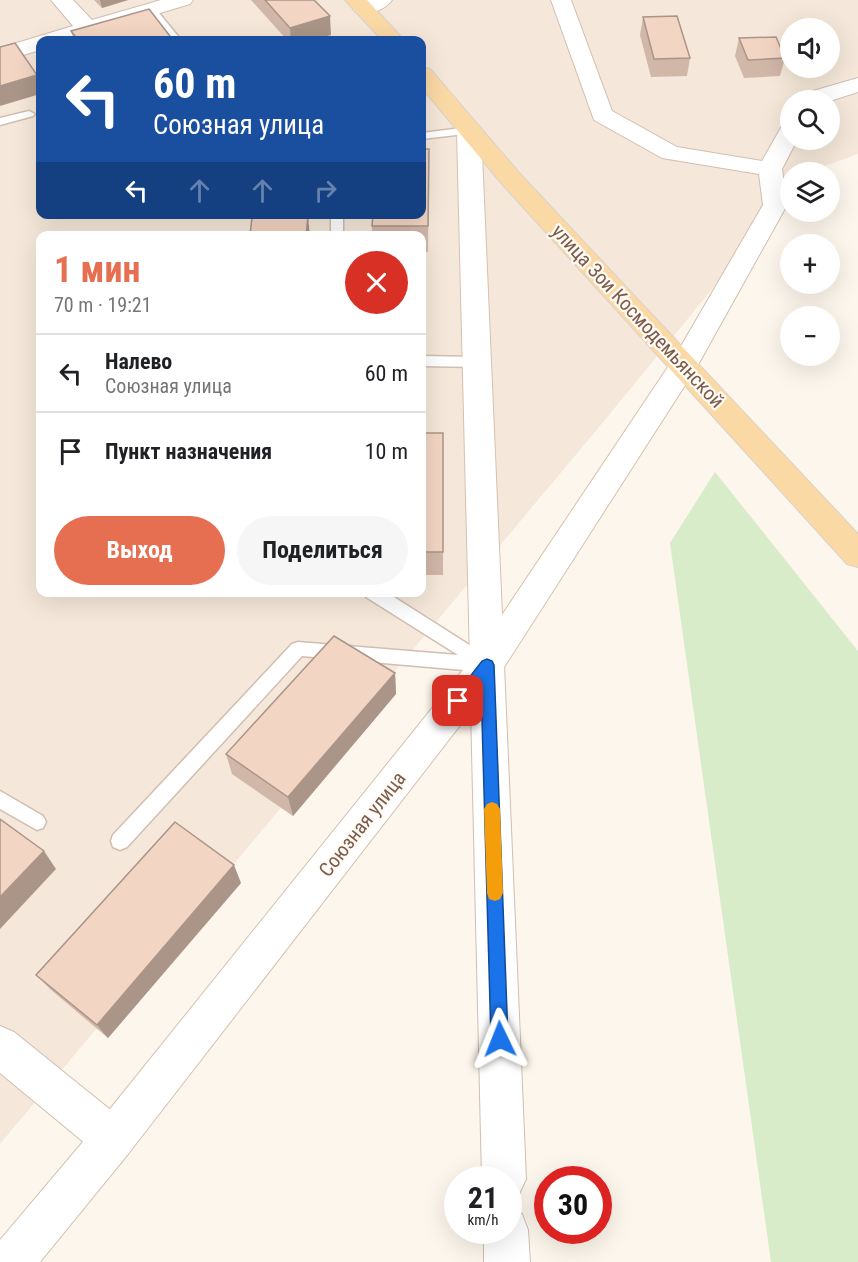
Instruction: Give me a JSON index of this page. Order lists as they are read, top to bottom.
{
  "streets": {
    "main road": ["улица Зои Космодемьянской"],
    "street": ["Союзная улица"]
  },
  "crossings": [
    ["улица Зои Космодемьянской", "Союзная улица"]
  ],
  "page": {
    "map_buttons": ["+", "−"],
    "turn": ["60 m", "Союзная улица"],
    "heading": ["1 мин", "70 m · 19:21"],
    "list": [
      {
        "name": "Налево",
        "note": "Союзная улица",
        "value": "60 m"
      },
      {
        "name": "Пункт назначения",
        "value": "10 m"
      }
    ],
    "buttons": ["Выход", "Поделиться"],
    "speed": "21 km/h",
    "limit": "30"
  }
}
